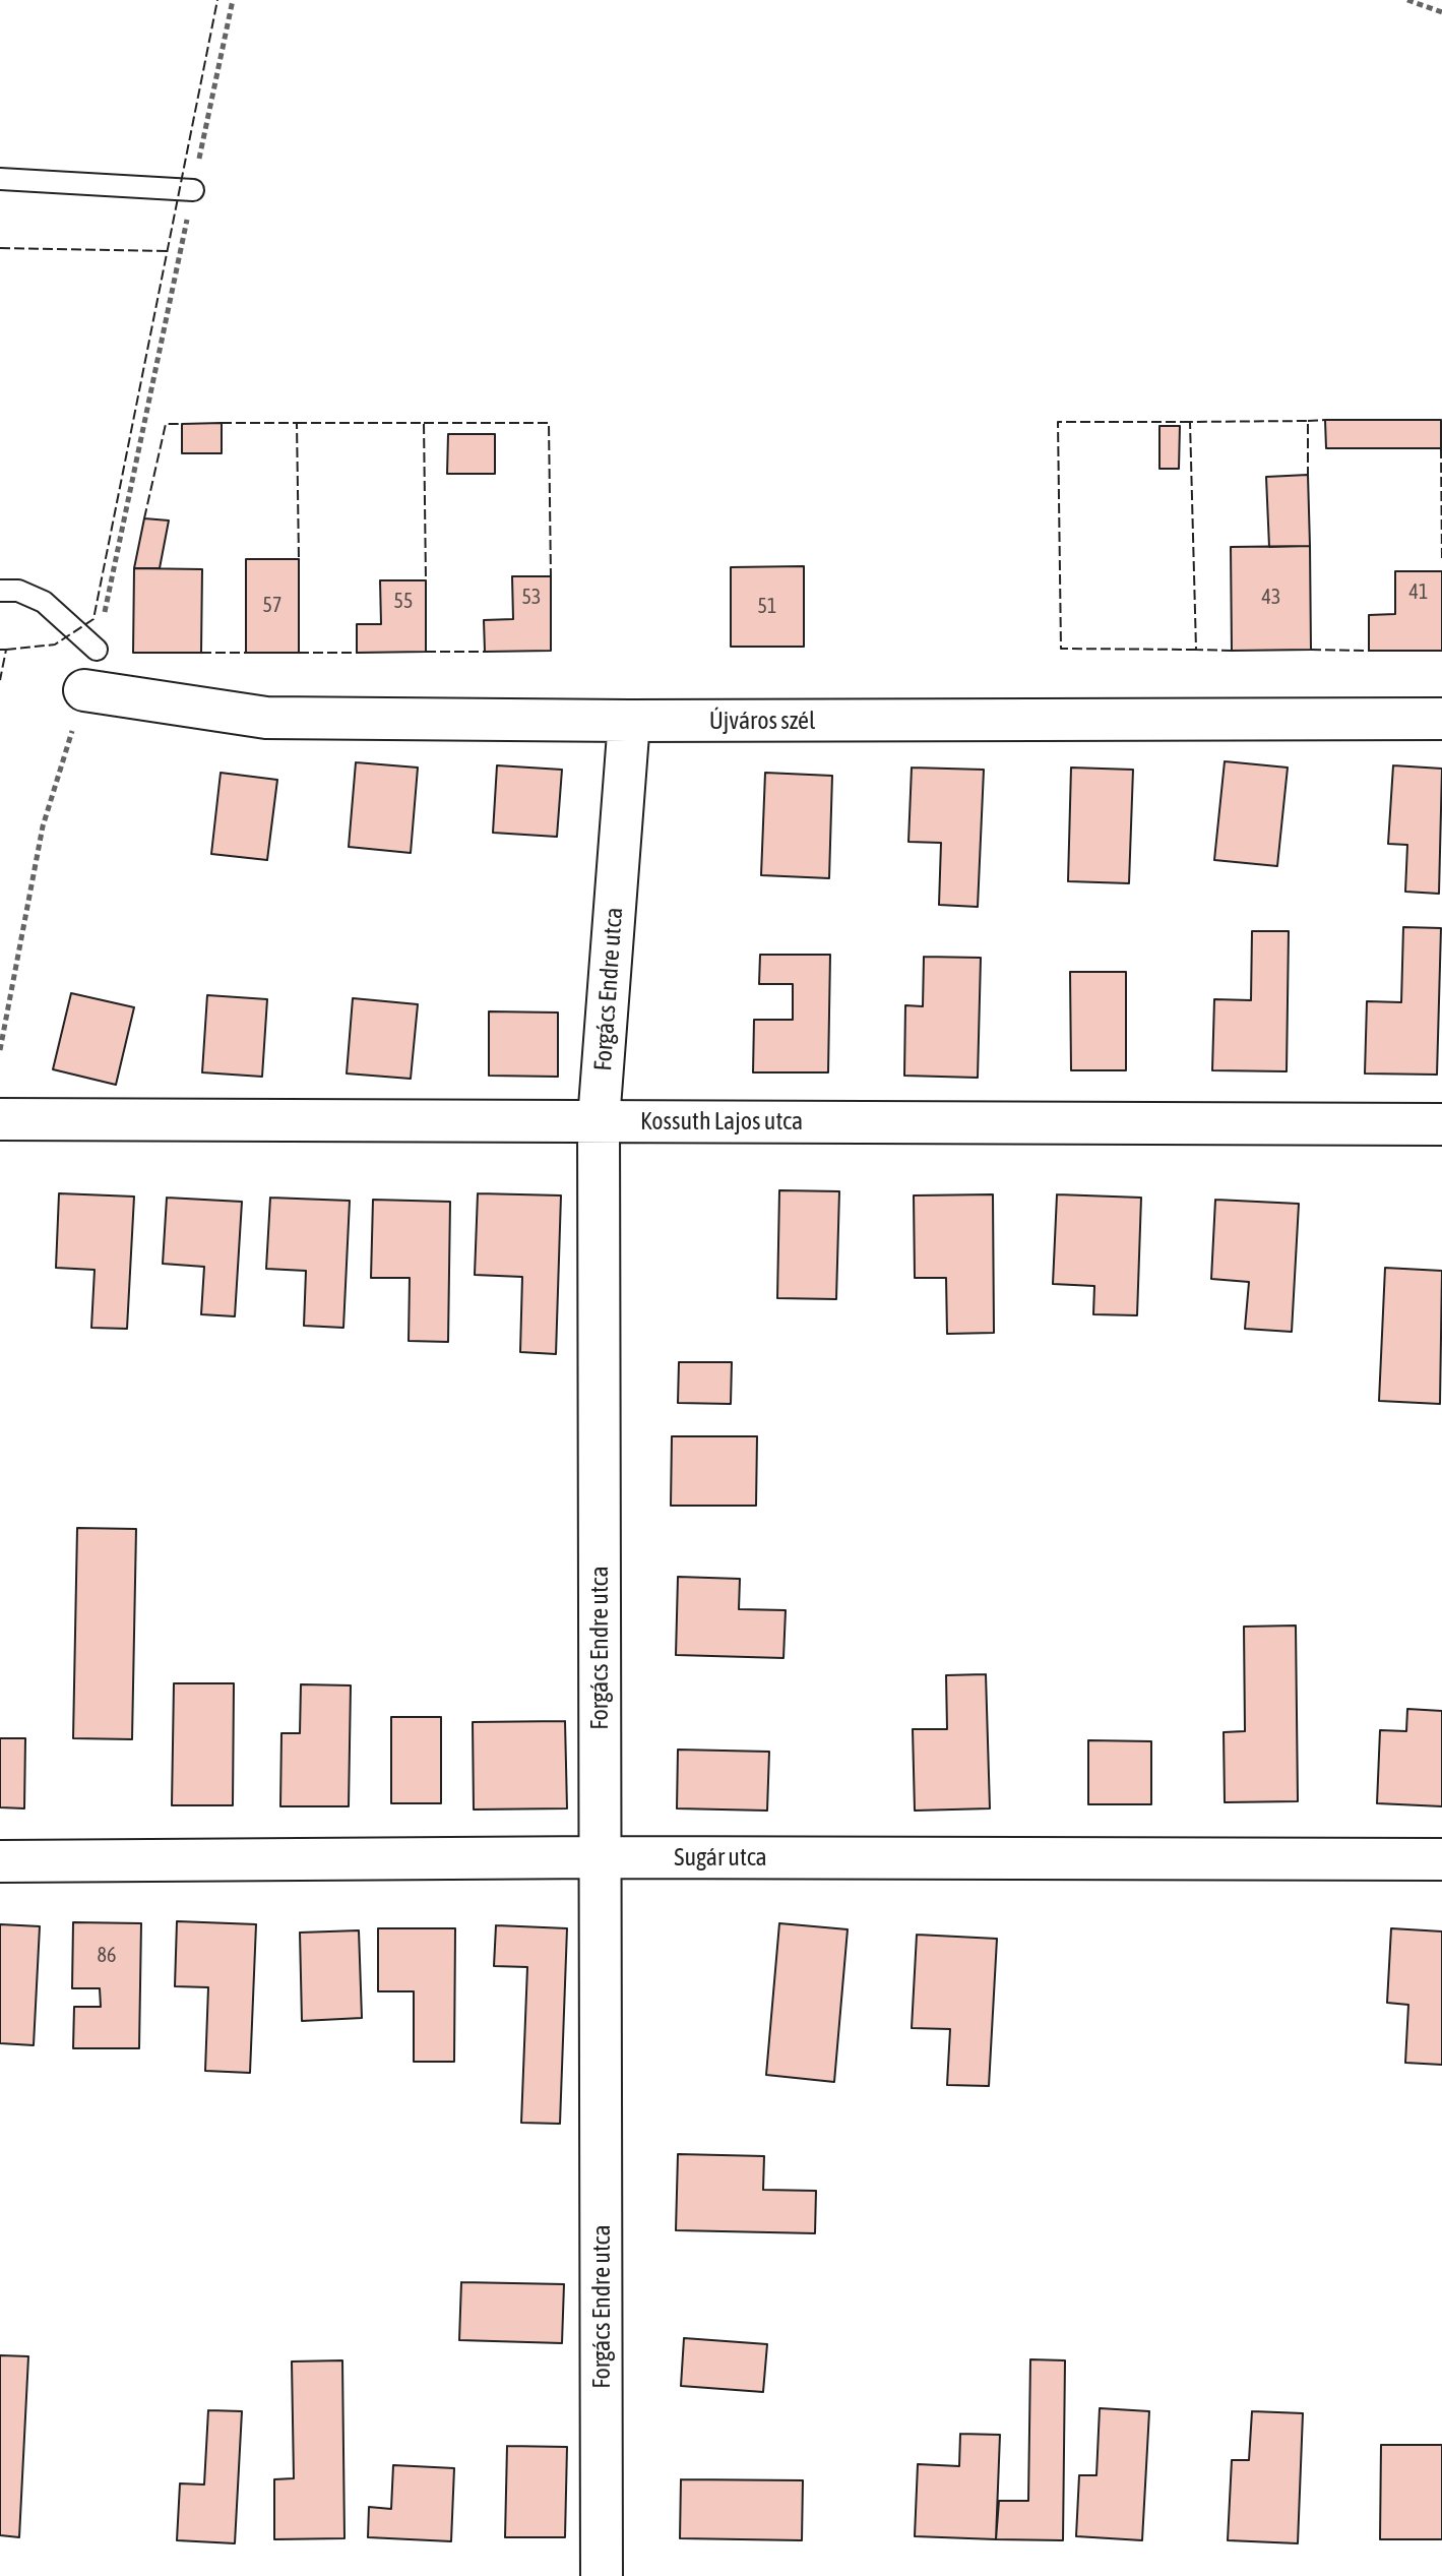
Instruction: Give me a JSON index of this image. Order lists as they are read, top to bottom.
{
  "streets": {
    "street": [
      "Újváros szél",
      "Forgács Endre utca",
      "Kossuth Lajos utca",
      "Sugár utca"
    ]
  },
  "crossings": [
    ["Újváros szél", "Forgács Endre utca"],
    ["Forgács Endre utca", "Kossuth Lajos utca"],
    ["Forgács Endre utca", "Sugár utca"]
  ],
  "house_numbers": [
    "41",
    "53",
    "43",
    "55",
    "57",
    "51",
    "86"
  ]
}
